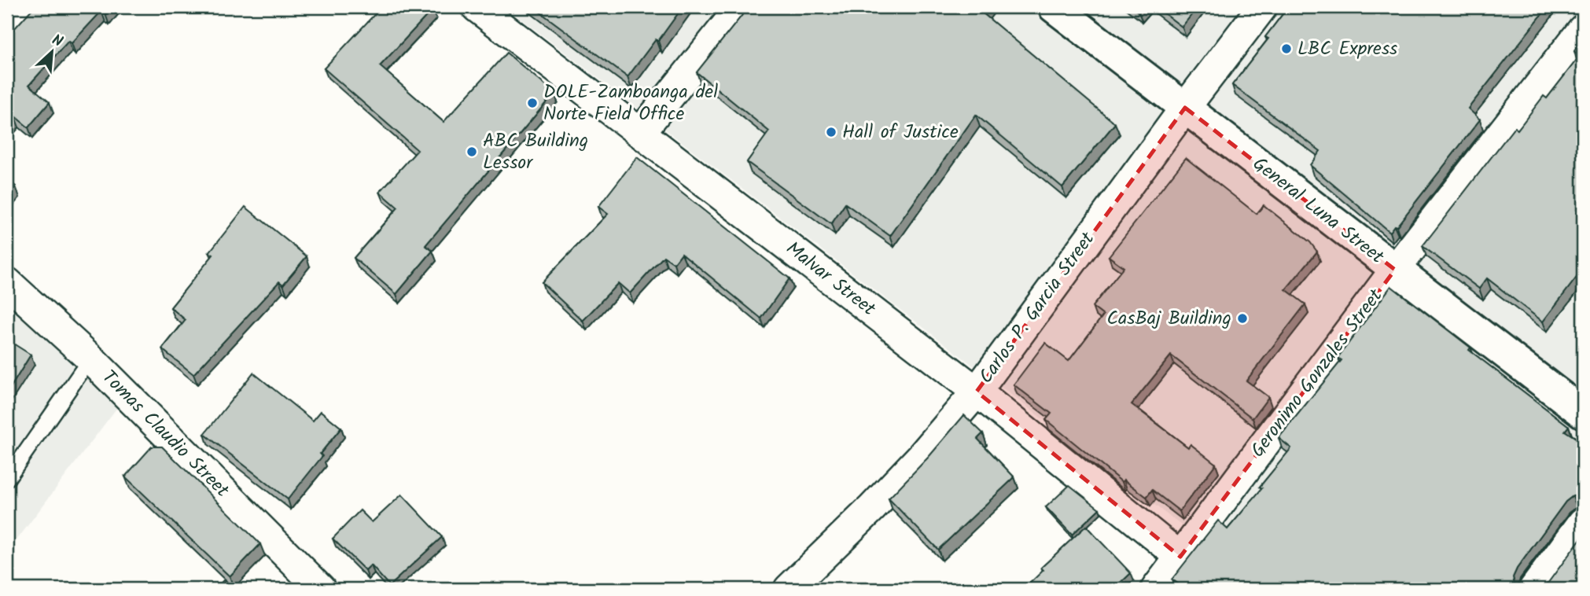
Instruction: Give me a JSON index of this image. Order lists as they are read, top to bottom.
{
  "streets": {
    "street": [
      "General Luna Street",
      "Malvar Street",
      "Carlos P. Garcia Street",
      "Geronimo Gonzales Street",
      "Tomas Claudio Street"
    ]
  },
  "crossings": [
    ["General Luna Street", "Carlos P. Garcia Street"],
    ["General Luna Street", "Geronimo Gonzales Street"],
    ["Malvar Street", "Carlos P. Garcia Street"],
    ["Malvar Street", "Geronimo Gonzales Street"]
  ],
  "places": [
    "LBC Express",
    "DOLE-Zamboanga del Norte Field Office",
    "Hall of Justice",
    "ABC Building Lessor",
    "CasBaj Building"
  ],
  "north": "top right"
}
